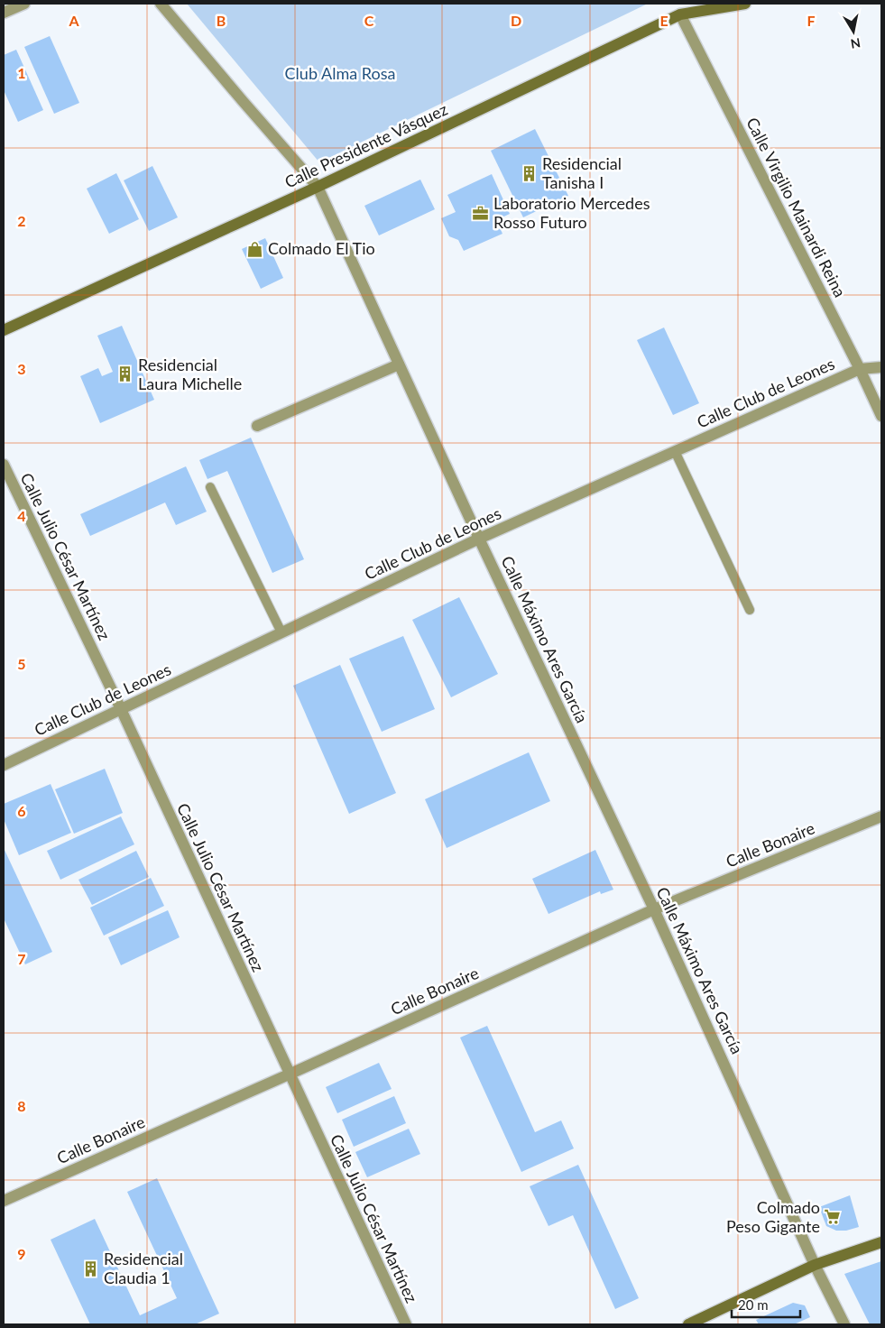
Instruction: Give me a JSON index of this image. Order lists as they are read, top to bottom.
{
  "streets": {
    "street": [
      "Calle Presidente Vásquez",
      "Calle Virgilio Mainardi Reina",
      "Calle Club de Leones",
      "Calle Julio César Martínez",
      "Calle Máximo Ares García",
      "Calle Bonaire"
    ]
  },
  "crossings": [
    ["Calle Presidente Vásquez", "Calle Virgilio Mainardi Reina"],
    ["Calle Presidente Vásquez", "Calle Máximo Ares García"],
    ["Calle Virgilio Mainardi Reina", "Calle Club de Leones"],
    ["Calle Club de Leones", "Calle Julio César Martínez"],
    ["Calle Club de Leones", "Calle Máximo Ares García"],
    ["Calle Julio César Martínez", "Calle Bonaire"],
    ["Calle Máximo Ares García", "Calle Bonaire"]
  ],
  "parks": ["Club Alma Rosa"],
  "places": {
    "building": ["Residencial Tanisha I", "Residencial Laura Michelle", "Residencial Claudia 1"],
    "office": ["Laboratorio Mercedes Rosso Futuro"],
    "shop": ["Colmado El Tio"],
    "supermarket": ["Colmado Peso Gigante"]
  },
  "scale_bar": "20 m",
  "north": "bottom",
  "grid": {
    "columns": [
      "A",
      "B",
      "C",
      "D",
      "E",
      "F"
    ],
    "rows": [
      "1",
      "2",
      "3",
      "4",
      "5",
      "6",
      "7",
      "8",
      "9"
    ]
  }
}
